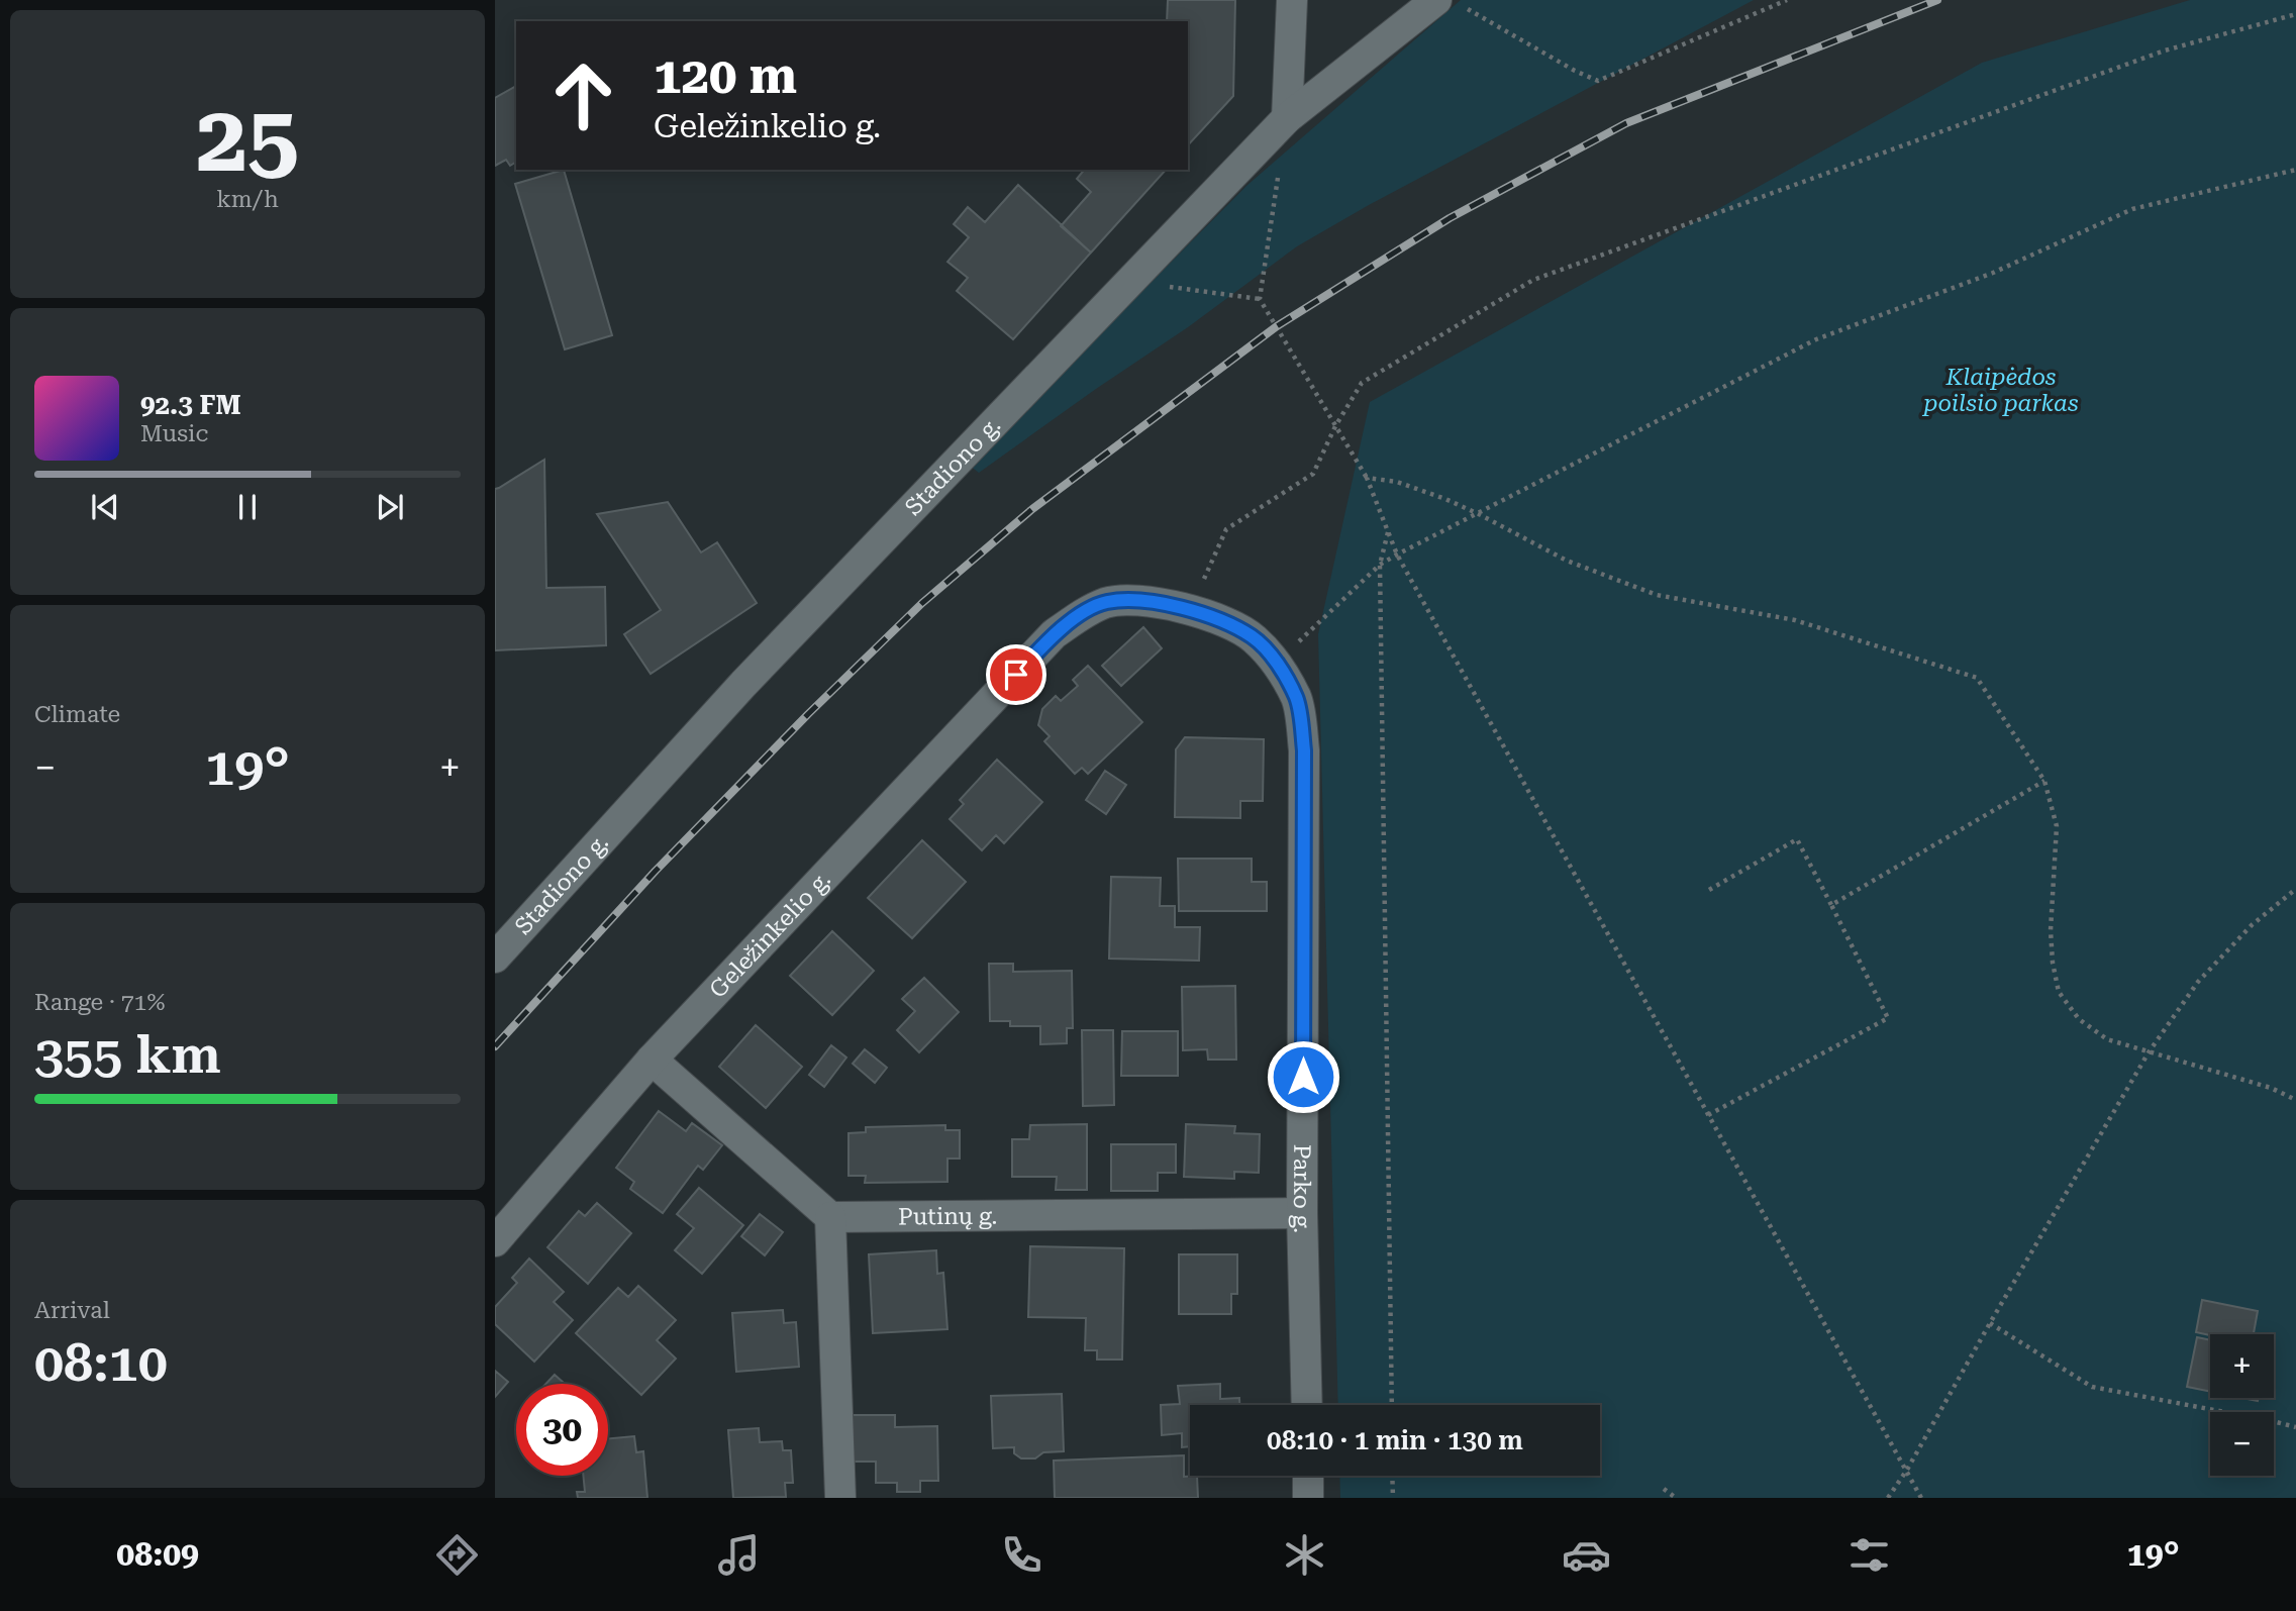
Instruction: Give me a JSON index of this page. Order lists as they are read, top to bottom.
{
  "streets": {
    "street": [
      "Stadiono g.",
      "Geležinkelio g.",
      "Parko g.",
      "Putinų g."
    ]
  },
  "crossings": [
    ["Geležinkelio g.", "Parko g."],
    ["Parko g.", "Putinų g."]
  ],
  "parks": ["Klaipėdos poilsio parkas"],
  "page": {
    "tile": [
      ["25", "km/h"],
      "Climate",
      ["Range · 71%", "355 km"],
      ["Arrival", "08:10"]
    ],
    "turn": ["120 m", "Geležinkelio g."],
    "song": ["92.3 FM", "Music"],
    "heat": ["−", "19°", "+"],
    "map_buttons": ["+", "−"],
    "limit": "30",
    "trip": "08:10 · 1 min · 130 m",
    "tabs": ["08:09", "19°"]
  }
}
